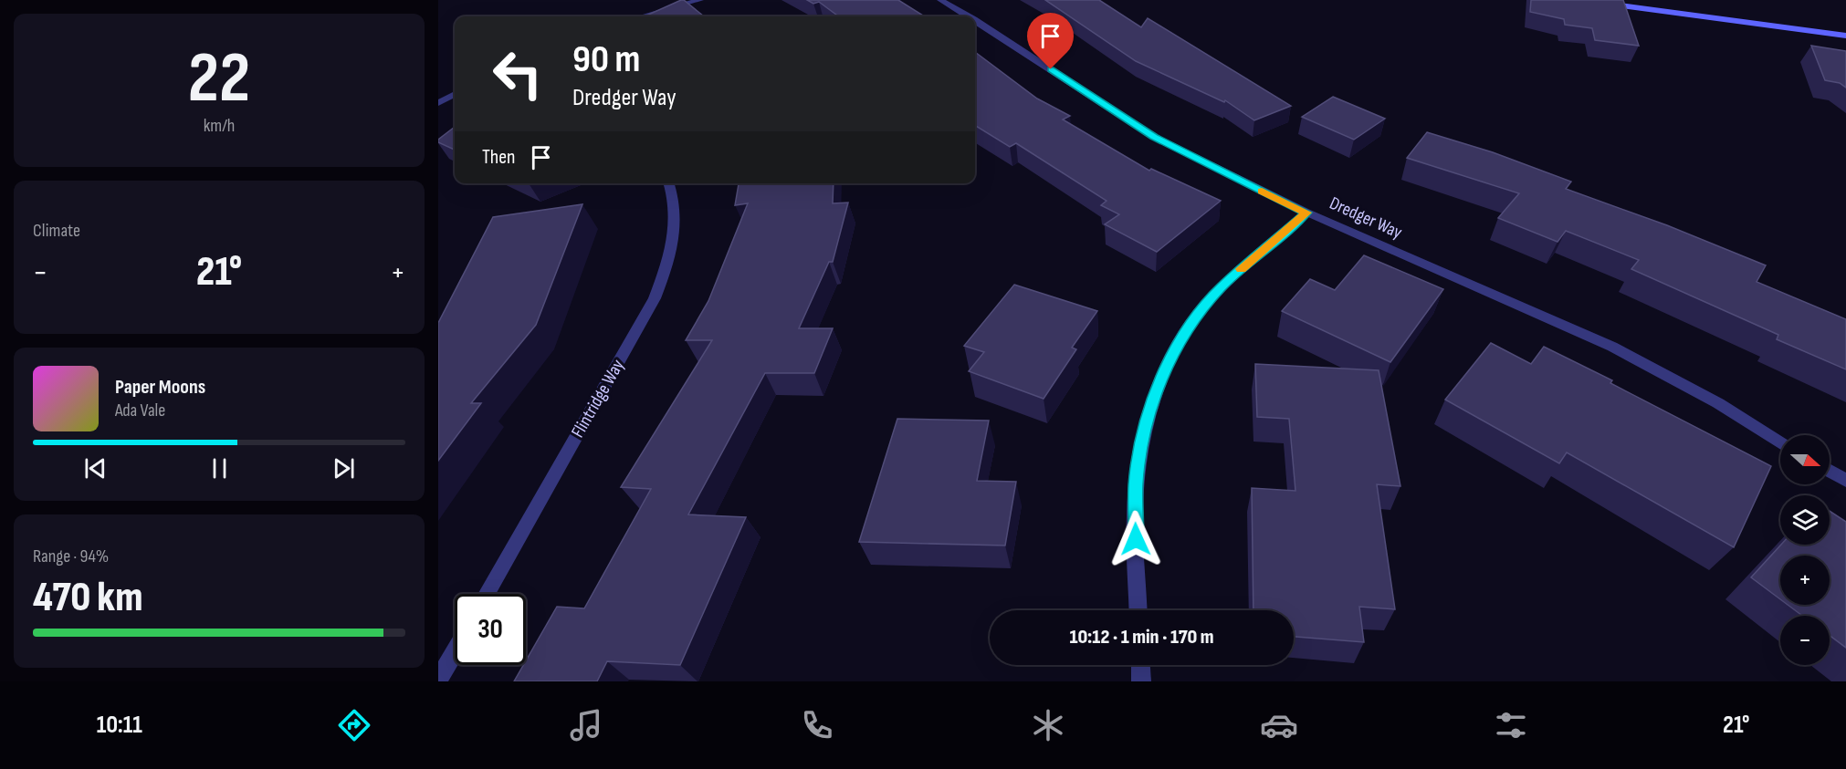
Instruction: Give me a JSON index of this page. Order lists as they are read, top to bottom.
{
  "streets": {
    "street": ["Dredger Way", "Flintridge Way"]
  },
  "north": "right",
  "page": {
    "tile": [
      ["22", "km/h"],
      "Climate",
      ["Range · 94%", "470 km"]
    ],
    "turn": ["90 m", "Dredger Way"],
    "then": "Then",
    "heat": ["−", "21°", "+"],
    "song": ["Paper Moons", "Ada Vale"],
    "map_buttons": ["+", "−"],
    "limit": "30",
    "trip": "10:12 · 1 min · 170 m",
    "tabs": ["10:11", "21°"]
  }
}
